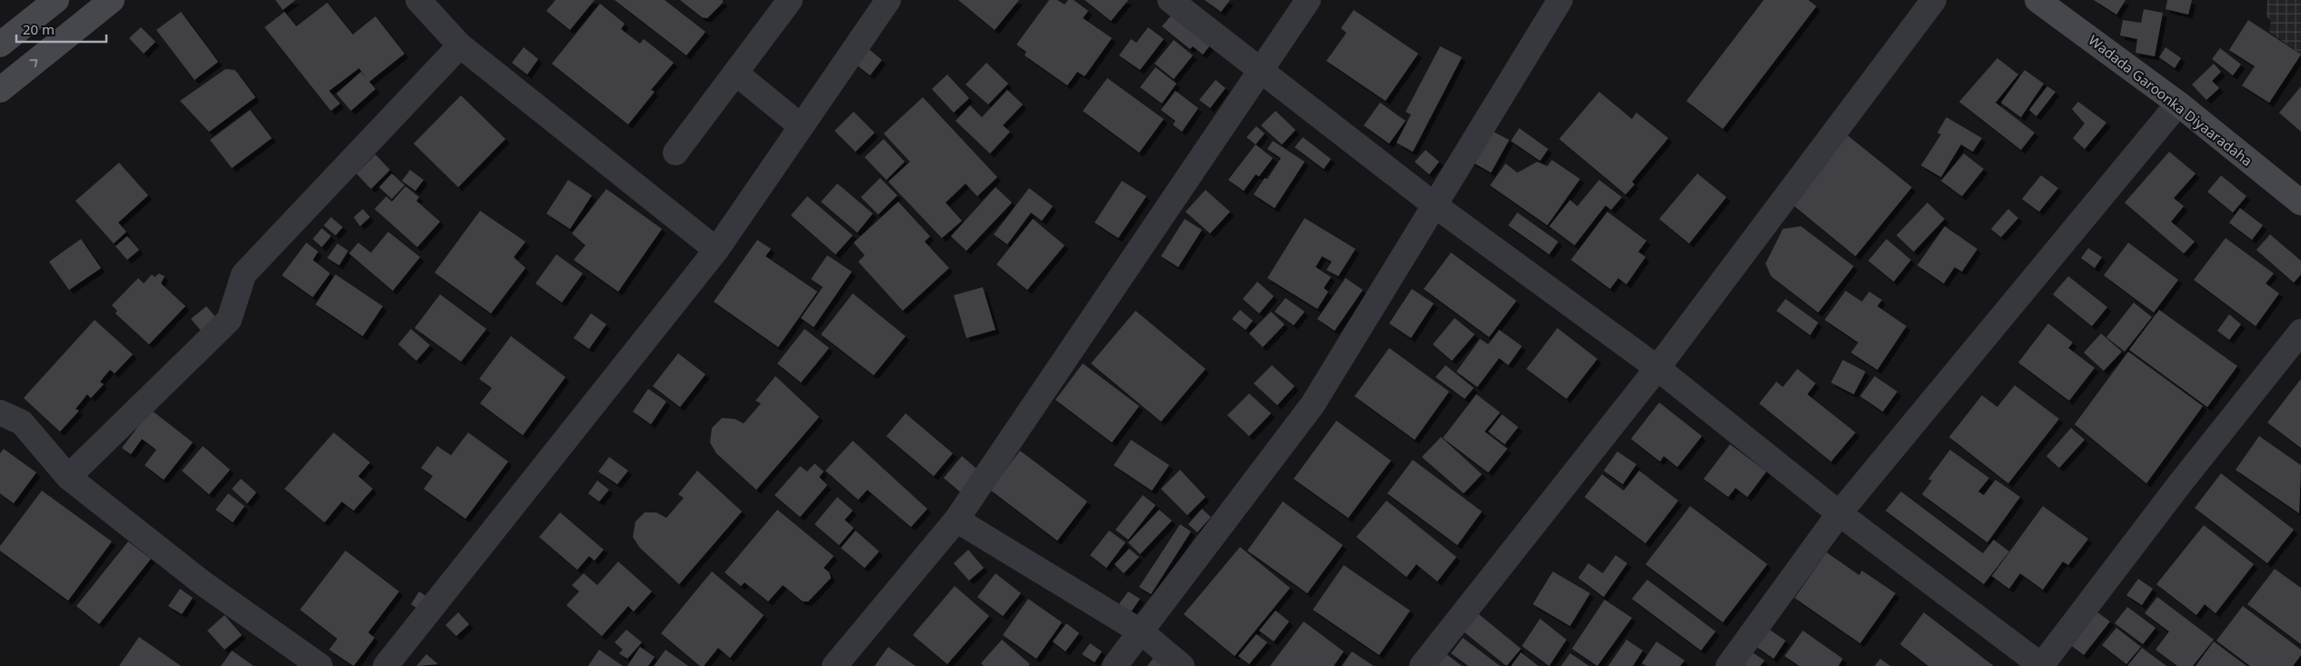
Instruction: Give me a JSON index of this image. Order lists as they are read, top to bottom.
{
  "streets": {
    "main road": ["Wadada Garoonka Diyaaradaha"]
  },
  "scale_bar": "20 m"
}
